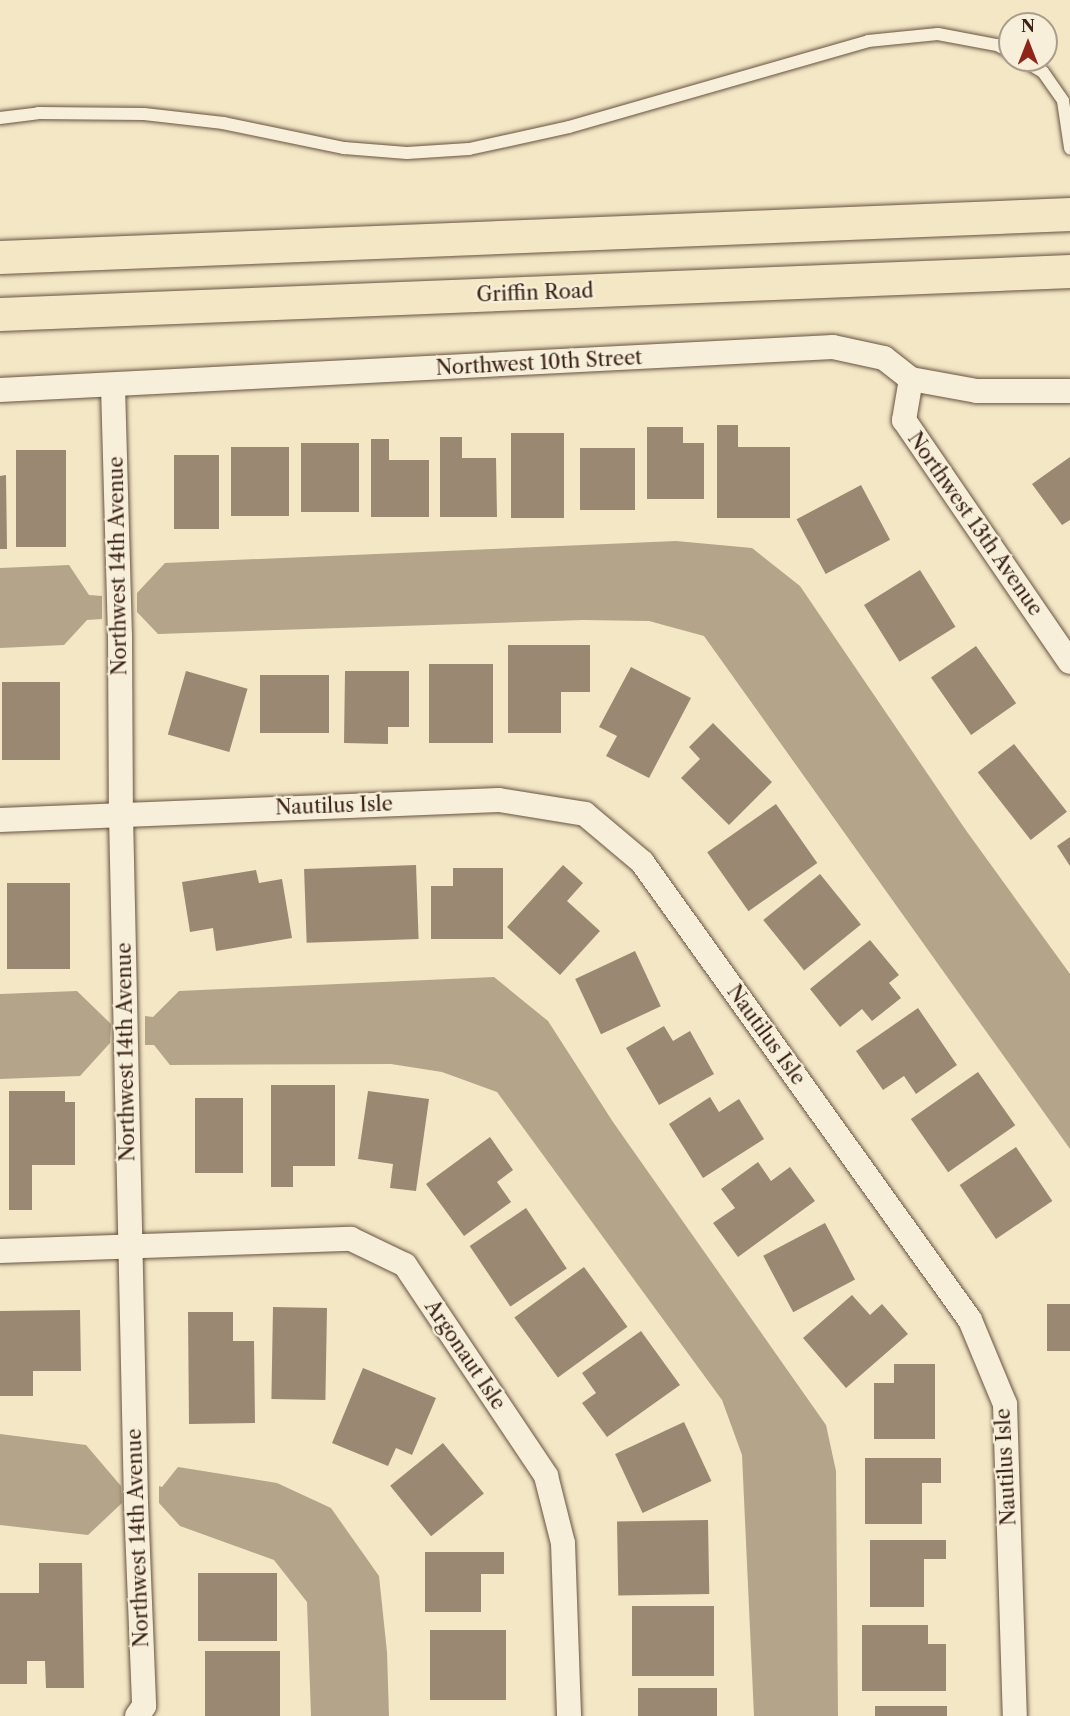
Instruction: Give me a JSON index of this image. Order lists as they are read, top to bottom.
{
  "streets": {
    "main road": ["Griffin Road"],
    "street": [
      "Northwest 10th Street",
      "Northwest 13th Avenue",
      "Northwest 14th Avenue",
      "Nautilus Isle",
      "Argonaut Isle"
    ]
  },
  "crossings": [
    ["Northwest 10th Street", "Northwest 13th Avenue"],
    ["Northwest 10th Street", "Northwest 14th Avenue"],
    ["Northwest 14th Avenue", "Nautilus Isle"],
    ["Northwest 14th Avenue", "Argonaut Isle"]
  ],
  "north": "top"
}
